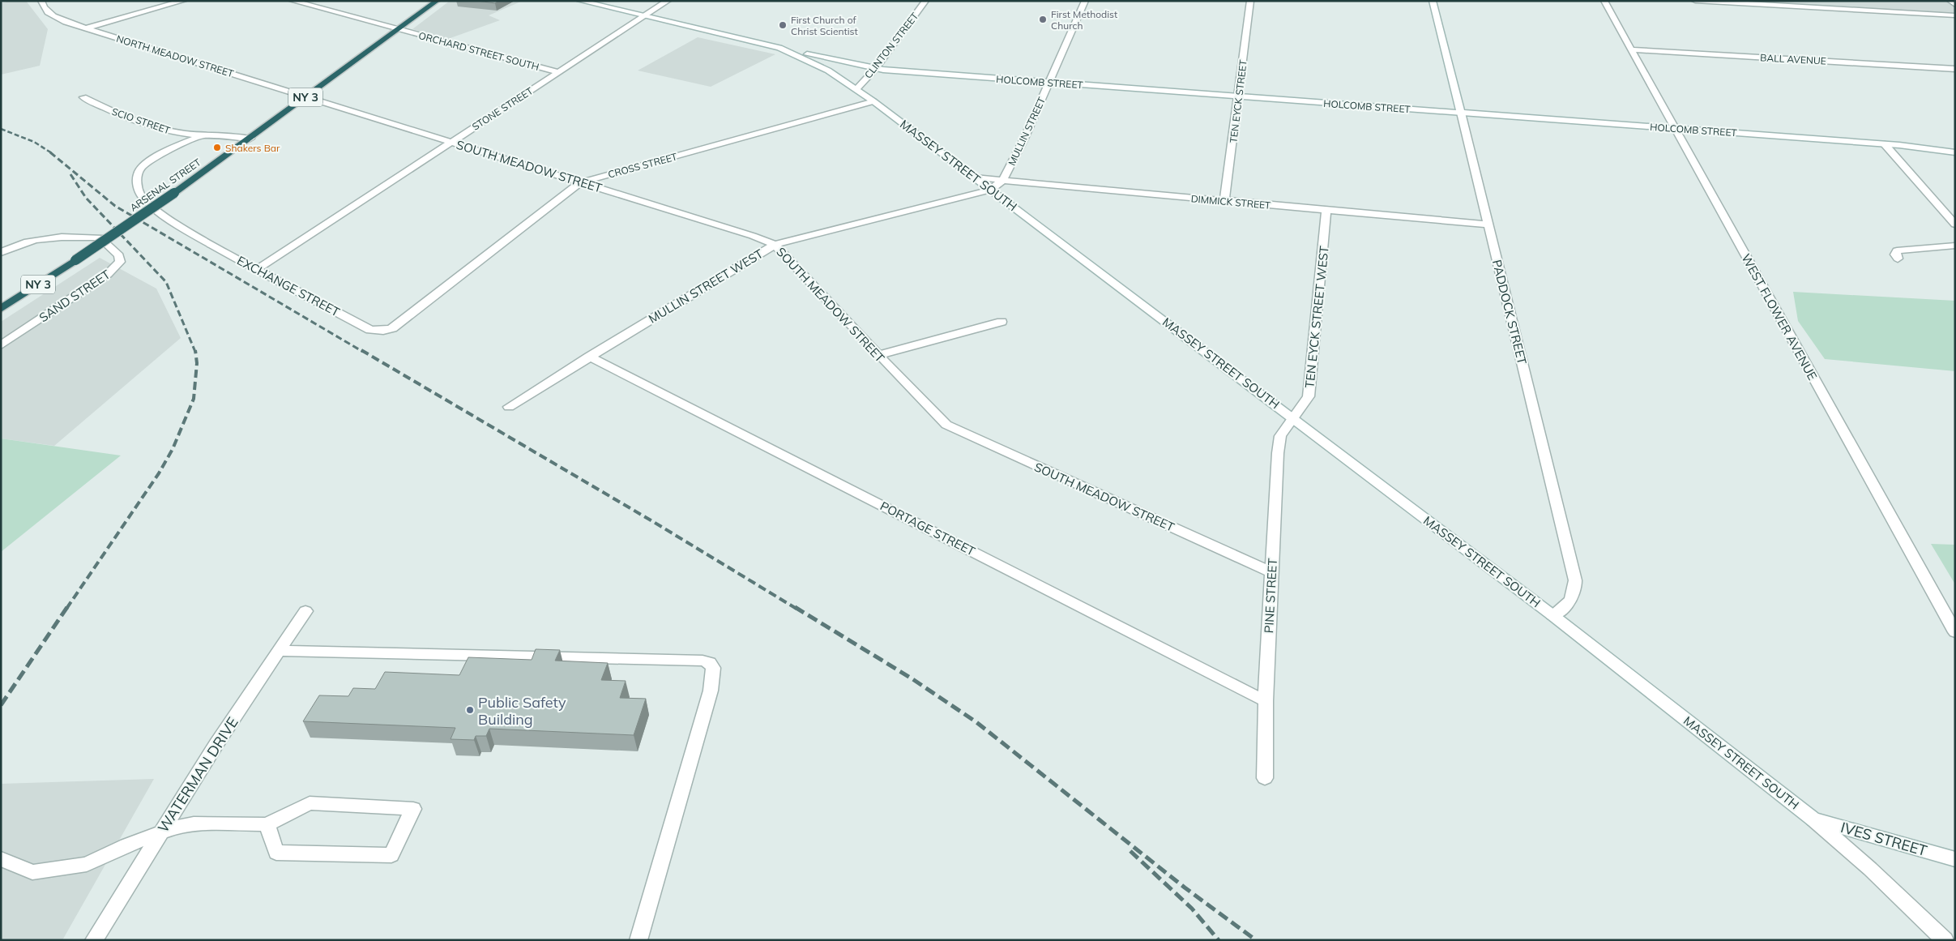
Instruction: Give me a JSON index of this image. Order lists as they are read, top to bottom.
{
  "streets": {
    "highway": ["NY 3", "ARSENAL STREET"],
    "street": [
      "CLINTON STREET",
      "ORCHARD STREET SOUTH",
      "NORTH MEADOW STREET",
      "BALL AVENUE",
      "HOLCOMB STREET",
      "TEN EYCK STREET",
      "STONE STREET",
      "SCIO STREET",
      "MULLIN STREET",
      "CROSS STREET",
      "MASSEY STREET SOUTH",
      "SOUTH MEADOW STREET",
      "DIMMICK STREET",
      "EXCHANGE STREET",
      "MULLIN STREET WEST",
      "SAND STREET",
      "PADDOCK STREET",
      "TEN EYCK STREET WEST",
      "WEST FLOWER AVENUE",
      "PORTAGE STREET",
      "PINE STREET",
      "WATERMAN DRIVE",
      "IVES STREET"
    ]
  },
  "crossings": [
    ["CLINTON STREET", "HOLCOMB STREET"],
    ["CLINTON STREET", "MASSEY STREET SOUTH"],
    ["ORCHARD STREET SOUTH", "STONE STREET"],
    ["ORCHARD STREET SOUTH", "ARSENAL STREET"],
    ["NORTH MEADOW STREET", "SOUTH MEADOW STREET"],
    ["NORTH MEADOW STREET", "ARSENAL STREET"],
    ["BALL AVENUE", "WEST FLOWER AVENUE"],
    ["HOLCOMB STREET", "TEN EYCK STREET"],
    ["HOLCOMB STREET", "MULLIN STREET"],
    ["HOLCOMB STREET", "MASSEY STREET SOUTH"],
    ["HOLCOMB STREET", "PADDOCK STREET"],
    ["HOLCOMB STREET", "WEST FLOWER AVENUE"],
    ["TEN EYCK STREET", "DIMMICK STREET"],
    ["STONE STREET", "MASSEY STREET SOUTH"],
    ["STONE STREET", "SOUTH MEADOW STREET"],
    ["STONE STREET", "EXCHANGE STREET"],
    ["SCIO STREET", "ARSENAL STREET"],
    ["SCIO STREET", "EXCHANGE STREET"],
    ["MULLIN STREET", "MASSEY STREET SOUTH"],
    ["MULLIN STREET", "DIMMICK STREET"],
    ["MULLIN STREET", "MULLIN STREET WEST"],
    ["CROSS STREET", "MASSEY STREET SOUTH"],
    ["CROSS STREET", "SOUTH MEADOW STREET"],
    ["CROSS STREET", "EXCHANGE STREET"],
    ["MASSEY STREET SOUTH", "DIMMICK STREET"],
    ["MASSEY STREET SOUTH", "MULLIN STREET WEST"],
    ["MASSEY STREET SOUTH", "PADDOCK STREET"],
    ["MASSEY STREET SOUTH", "TEN EYCK STREET WEST"],
    ["MASSEY STREET SOUTH", "PINE STREET"],
    ["MASSEY STREET SOUTH", "IVES STREET"],
    ["SOUTH MEADOW STREET", "ARSENAL STREET"],
    ["SOUTH MEADOW STREET", "MULLIN STREET WEST"],
    ["SOUTH MEADOW STREET", "PINE STREET"],
    ["DIMMICK STREET", "PADDOCK STREET"],
    ["DIMMICK STREET", "TEN EYCK STREET WEST"],
    ["MULLIN STREET WEST", "PORTAGE STREET"],
    ["TEN EYCK STREET WEST", "PINE STREET"],
    ["PORTAGE STREET", "PINE STREET"]
  ],
  "places": [
    "First Methodist Church",
    "First Church of Christ Scientist",
    "Shakers Bar",
    "Public Safety Building"
  ]
}
